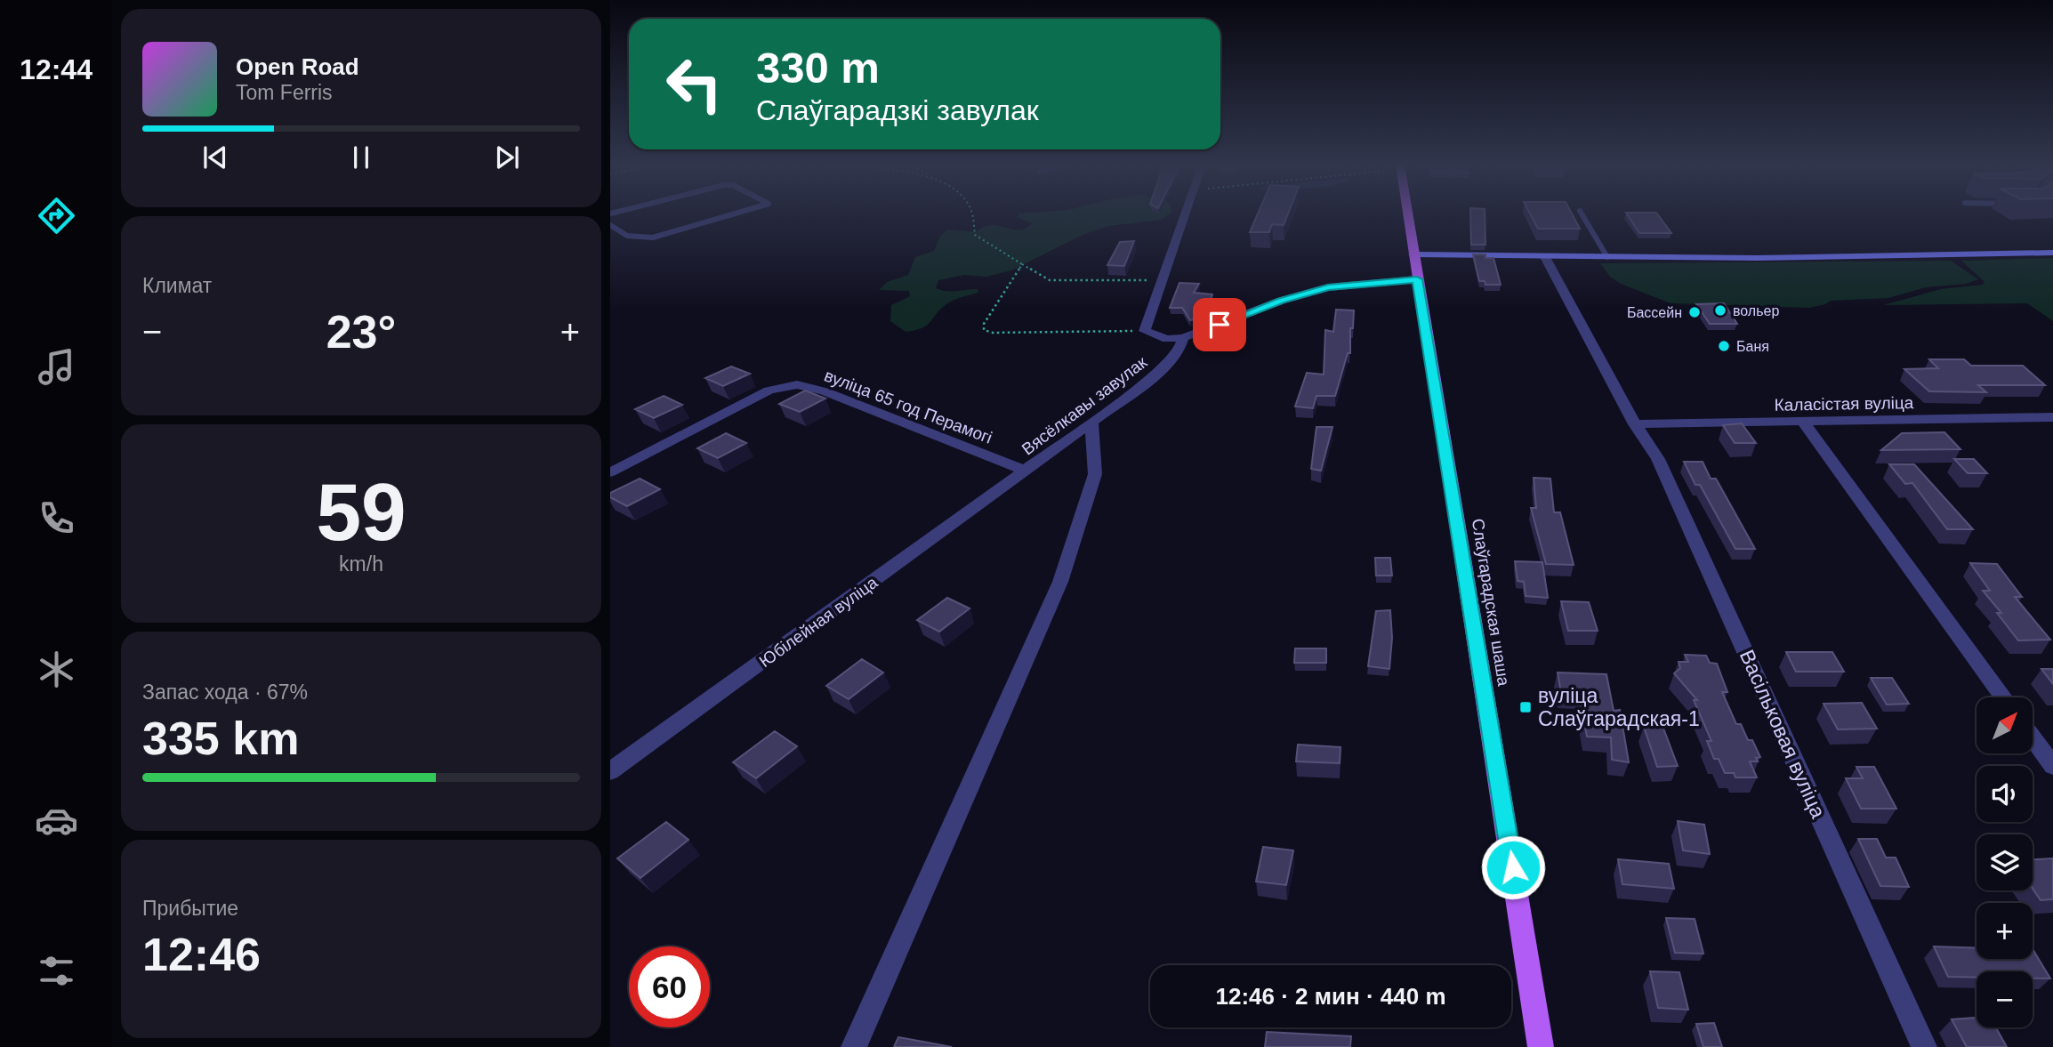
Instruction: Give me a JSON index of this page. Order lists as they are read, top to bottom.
{
  "streets": {
    "main road": ["Слаўгарадская шаша"],
    "street": [
      "Каласістая вуліца",
      "Вясёлкавы завулак",
      "вуліца 65 год Перамогі",
      "Юбілейная вуліца",
      "Васільковая вуліца"
    ]
  },
  "crossings": [
    ["Каласістая вуліца", "Васільковая вуліца"],
    ["Вясёлкавы завулак", "вуліца 65 год Перамогі"],
    ["Вясёлкавы завулак", "Юбілейная вуліца"],
    ["вуліца 65 год Перамогі", "Юбілейная вуліца"]
  ],
  "places": {
    "other": ["вольер", "Бассейн", "Баня"],
    "transit": ["вуліца Слаўгарадская-1"]
  },
  "north": "top right",
  "page": {
    "tabs": "12:44",
    "turn": ["330 m", "Слаўгарадзкі завулак"],
    "song": ["Open Road", "Tom Ferris"],
    "tile": [
      "Климат",
      ["59", "km/h"],
      ["Запас хода · 67%", "335 km"],
      ["Прибытие", "12:46"]
    ],
    "heat": ["−", "23°", "+"],
    "map_buttons": ["+", "−"],
    "limit": "60",
    "trip": "12:46 · 2 мин · 440 m"
  }
}
